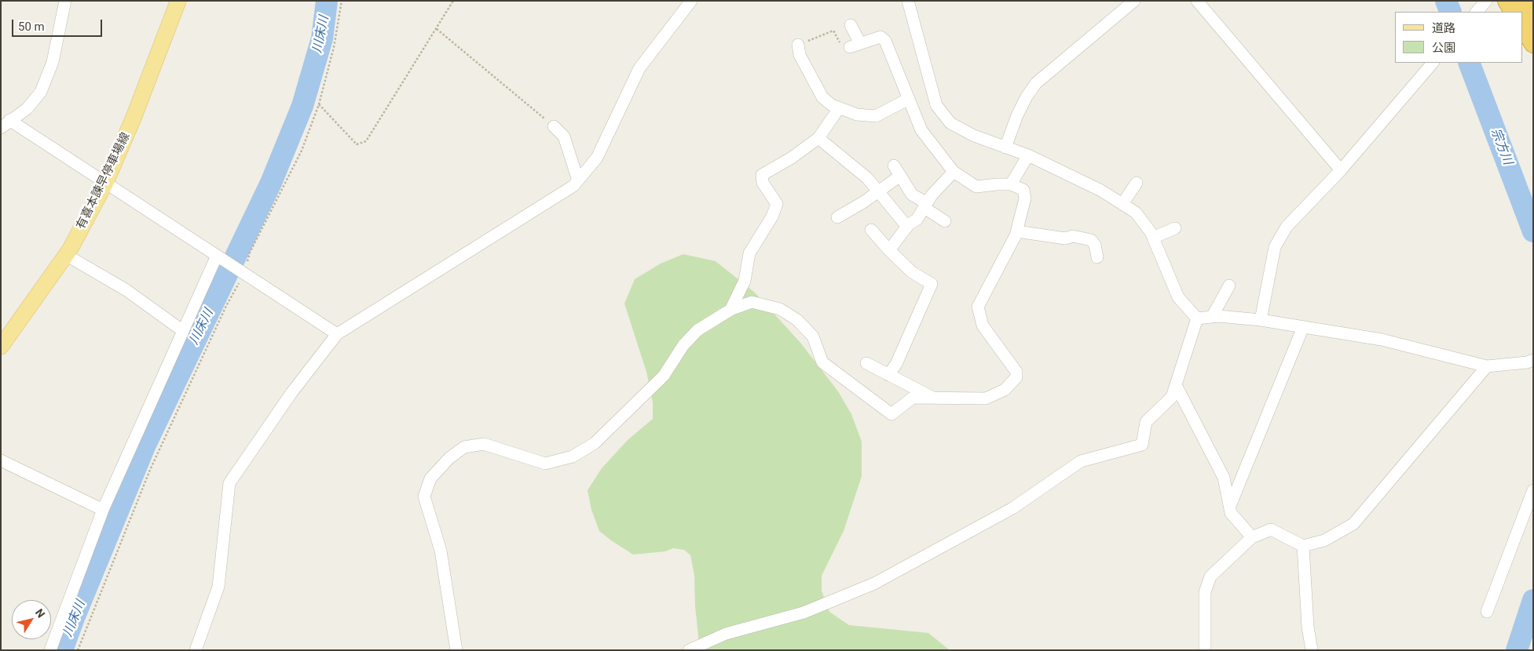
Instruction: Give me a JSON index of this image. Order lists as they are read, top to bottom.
{
  "streets": {
    "main road": ["有喜本諫早停車場線"]
  },
  "water": ["川床川", "宗方川"],
  "legend": ["道路", "公園"],
  "scale_bar": "50 m",
  "north": "top right"
}
